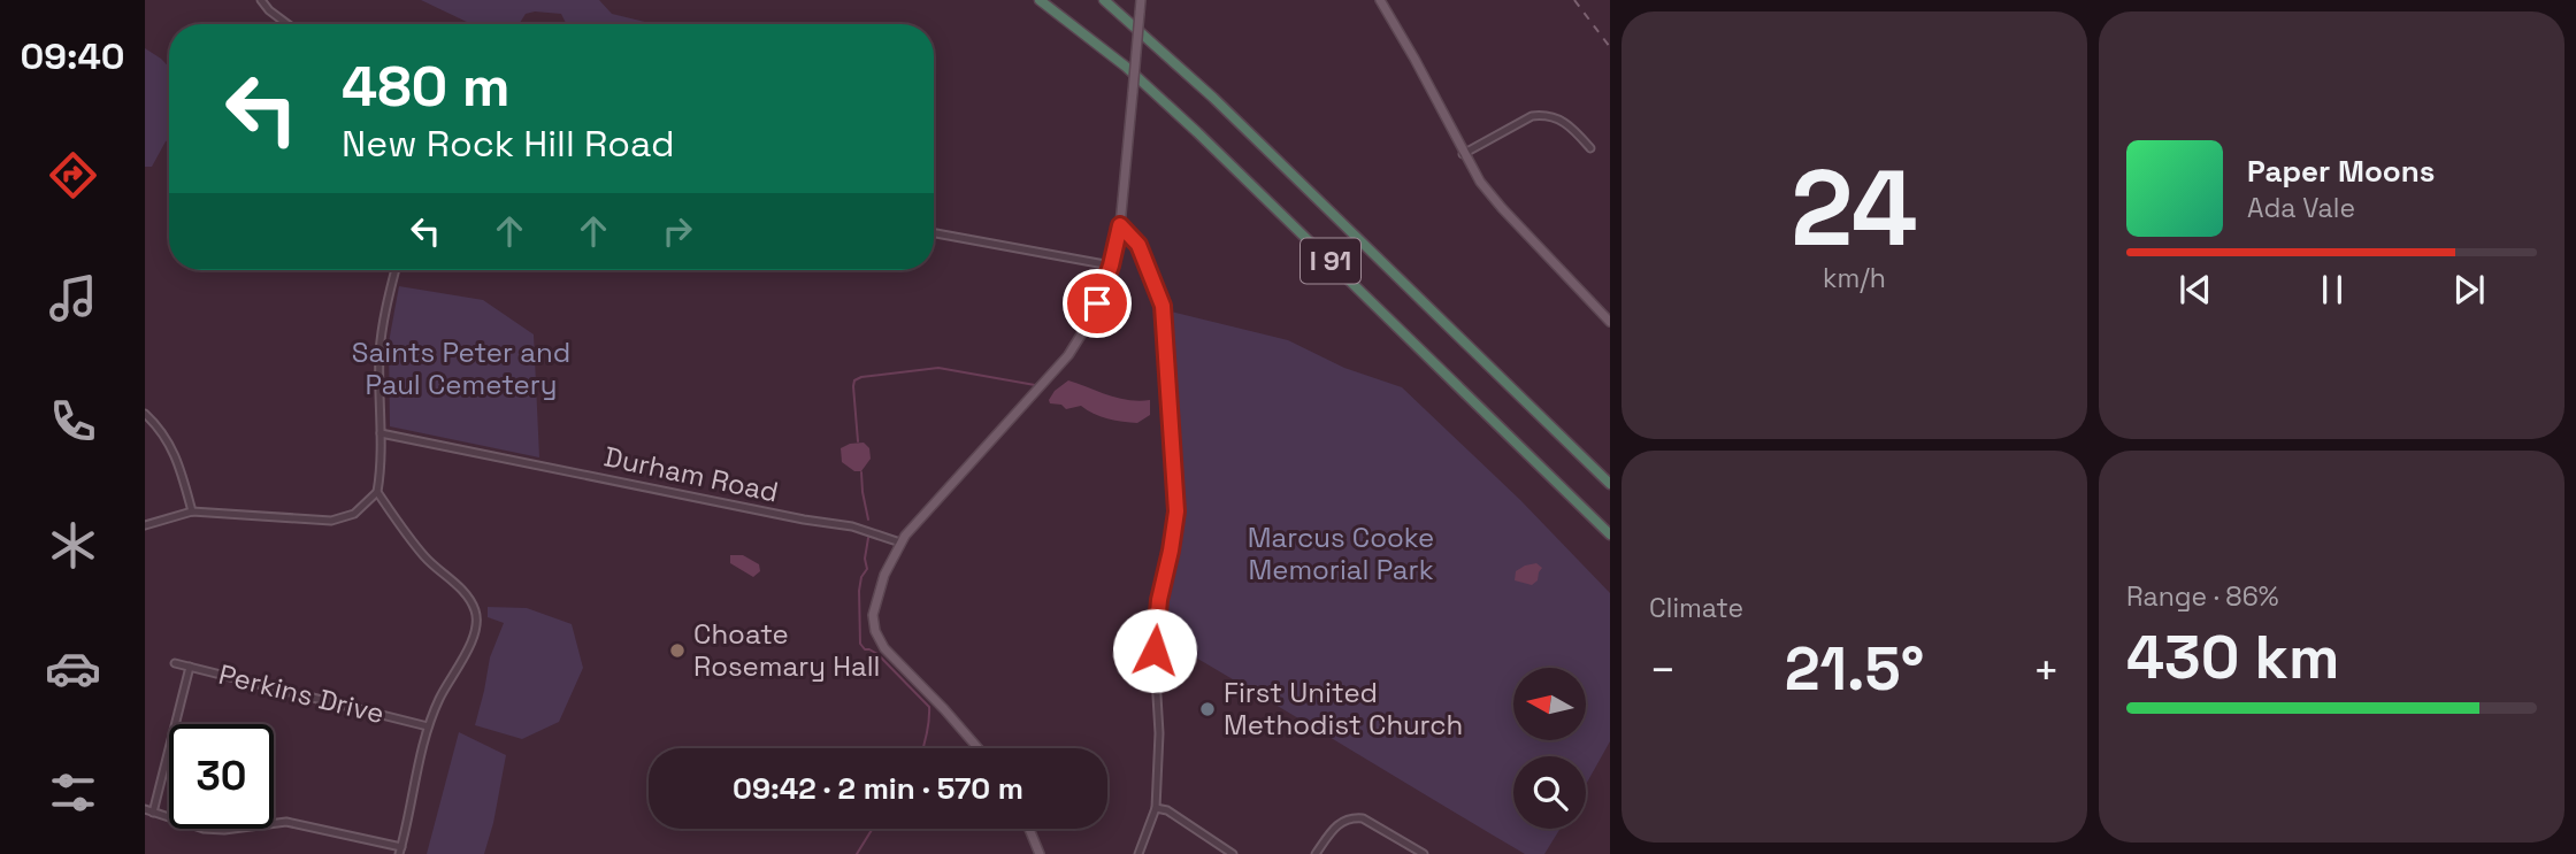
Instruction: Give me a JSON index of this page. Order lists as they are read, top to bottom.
{
  "streets": {
    "highway": ["I 91"],
    "street": ["Durham Road", "Perkins Drive"]
  },
  "parks": ["Saints Peter and Paul Cemetery", "Marcus Cooke Memorial Park"],
  "places": ["Choate Rosemary Hall", "First United Methodist Church"],
  "north": "left",
  "page": {
    "tabs": "09:40",
    "tile": [
      ["24", "km/h"],
      "Climate",
      ["Range · 86%", "430 km"]
    ],
    "turn": ["480 m", "New Rock Hill Road"],
    "song": ["Paper Moons", "Ada Vale"],
    "heat": ["−", "21.5°", "+"],
    "limit": "30",
    "trip": "09:42 · 2 min · 570 m"
  }
}
